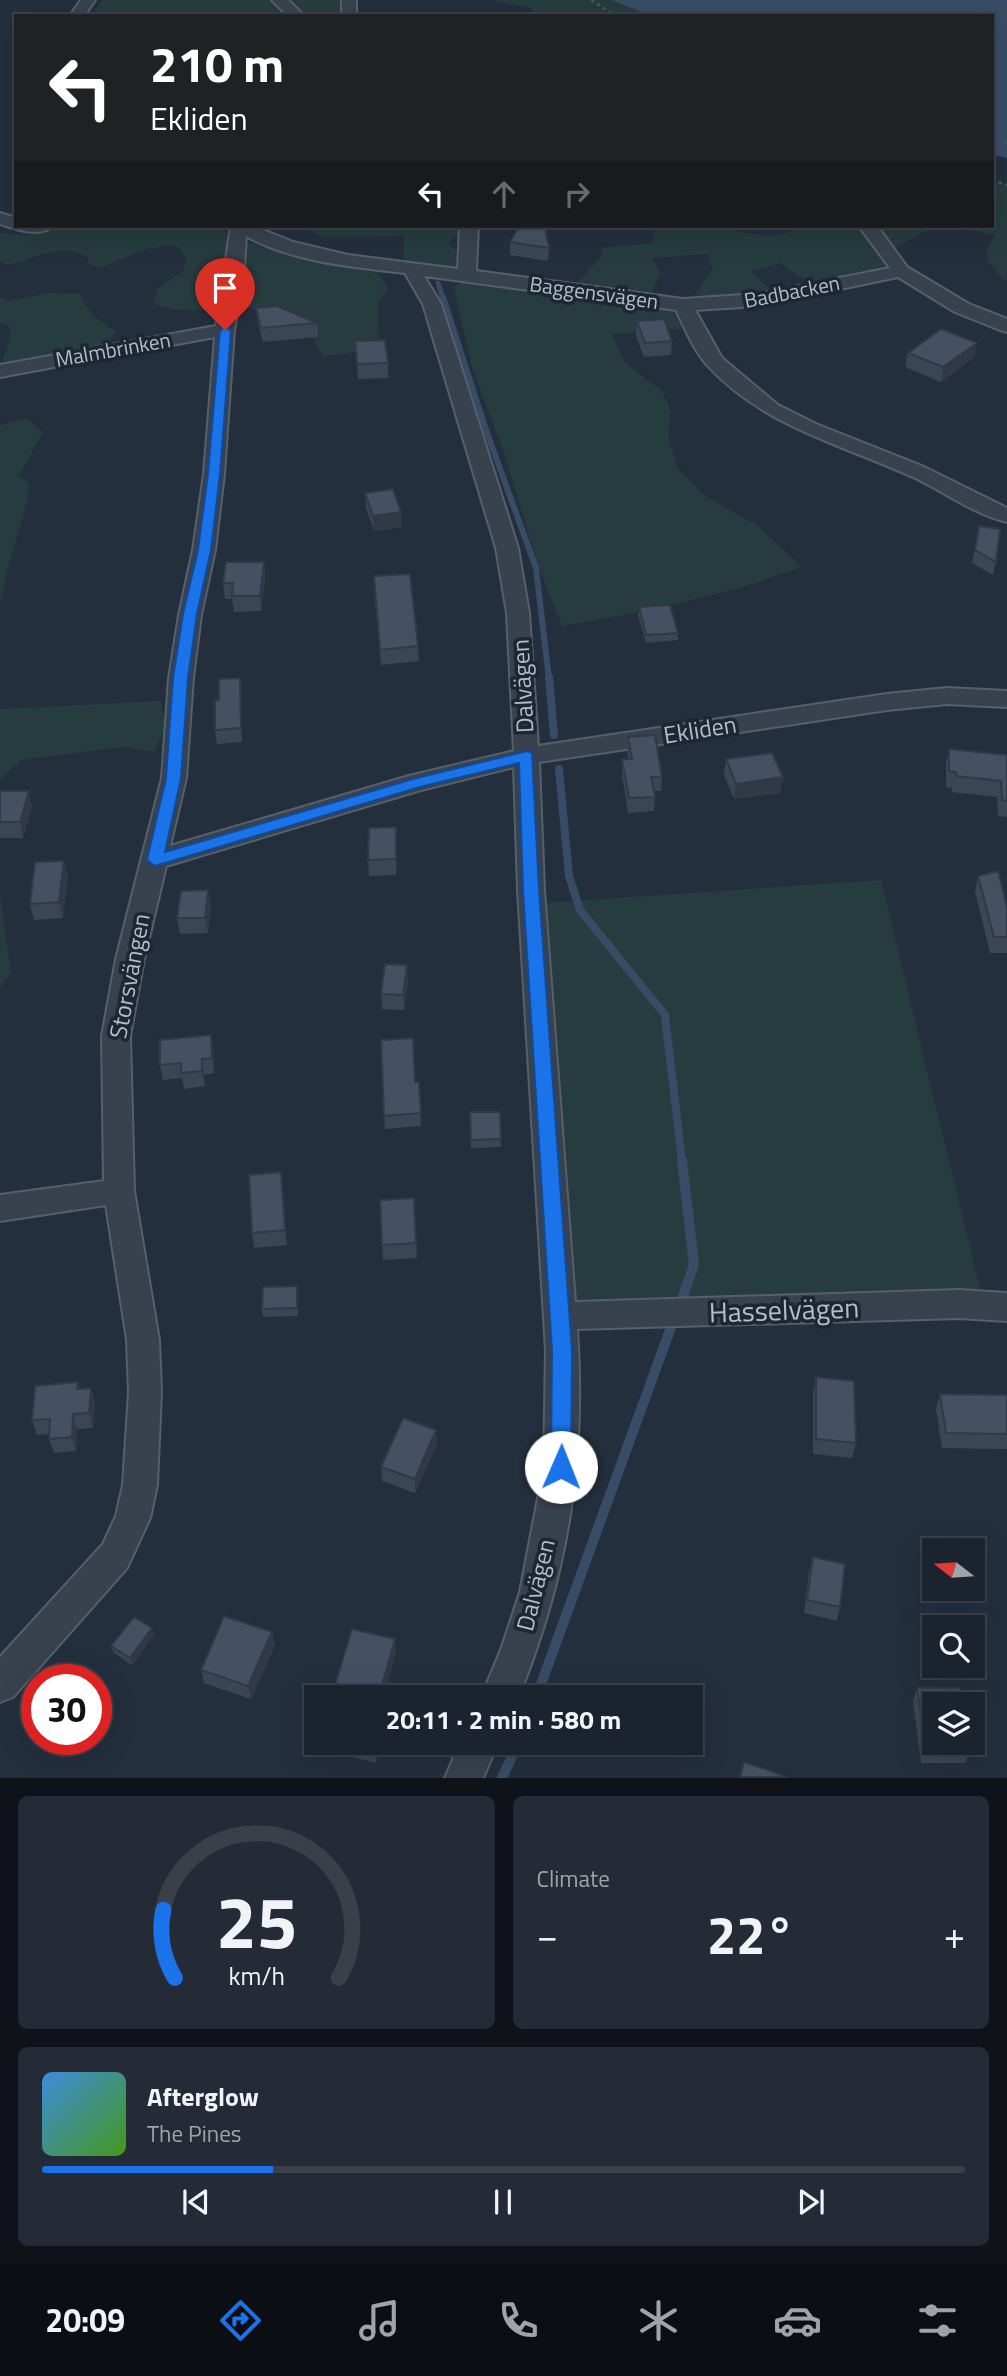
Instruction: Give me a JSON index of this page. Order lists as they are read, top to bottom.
{
  "streets": {
    "street": [
      "Badbacken",
      "Baggensvägen",
      "Malmbrinken",
      "Dalvägen",
      "Ekliden",
      "Storsvängen",
      "Hasselvägen"
    ]
  },
  "crossings": [
    ["Badbacken", "Baggensvägen"],
    ["Baggensvägen", "Dalvägen"],
    ["Malmbrinken", "Storsvängen"],
    ["Dalvägen", "Ekliden"],
    ["Dalvägen", "Hasselvägen"],
    ["Ekliden", "Storsvängen"]
  ],
  "north": "left",
  "page": {
    "turn": ["210 m", "Ekliden"],
    "limit": "30",
    "trip": "20:11 · 2 min · 580 m",
    "tile": "Climate",
    "heat": ["−", "22°", "+"],
    "song": ["Afterglow", "The Pines"],
    "tabs": "20:09",
    "gauge": ["25", "km/h"]
  }
}
